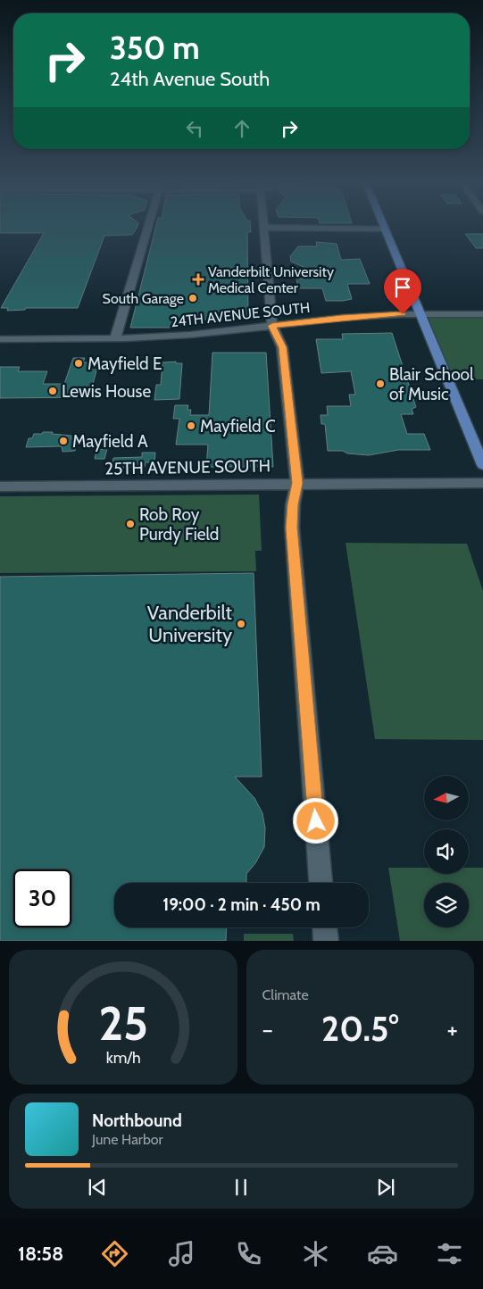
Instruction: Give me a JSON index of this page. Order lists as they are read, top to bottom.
{
  "streets": {
    "street": ["24TH AVENUE SOUTH", "25TH AVENUE SOUTH"]
  },
  "places": {
    "health": ["Vanderbilt University Medical Center"],
    "other": [
      "South Garage",
      "Mayfield E",
      "Blair School of Music",
      "Lewis House",
      "Mayfield C",
      "Mayfield A",
      "Rob Roy Purdy Field",
      "Vanderbilt University"
    ]
  },
  "north": "left",
  "page": {
    "turn": ["350 m", "24th Avenue South"],
    "limit": "30",
    "trip": "19:00 · 2 min · 450 m",
    "tile": "Climate",
    "heat": ["−", "20.5°", "+"],
    "song": ["Northbound", "June Harbor"],
    "tabs": "18:58",
    "gauge": ["25", "km/h"]
  }
}
